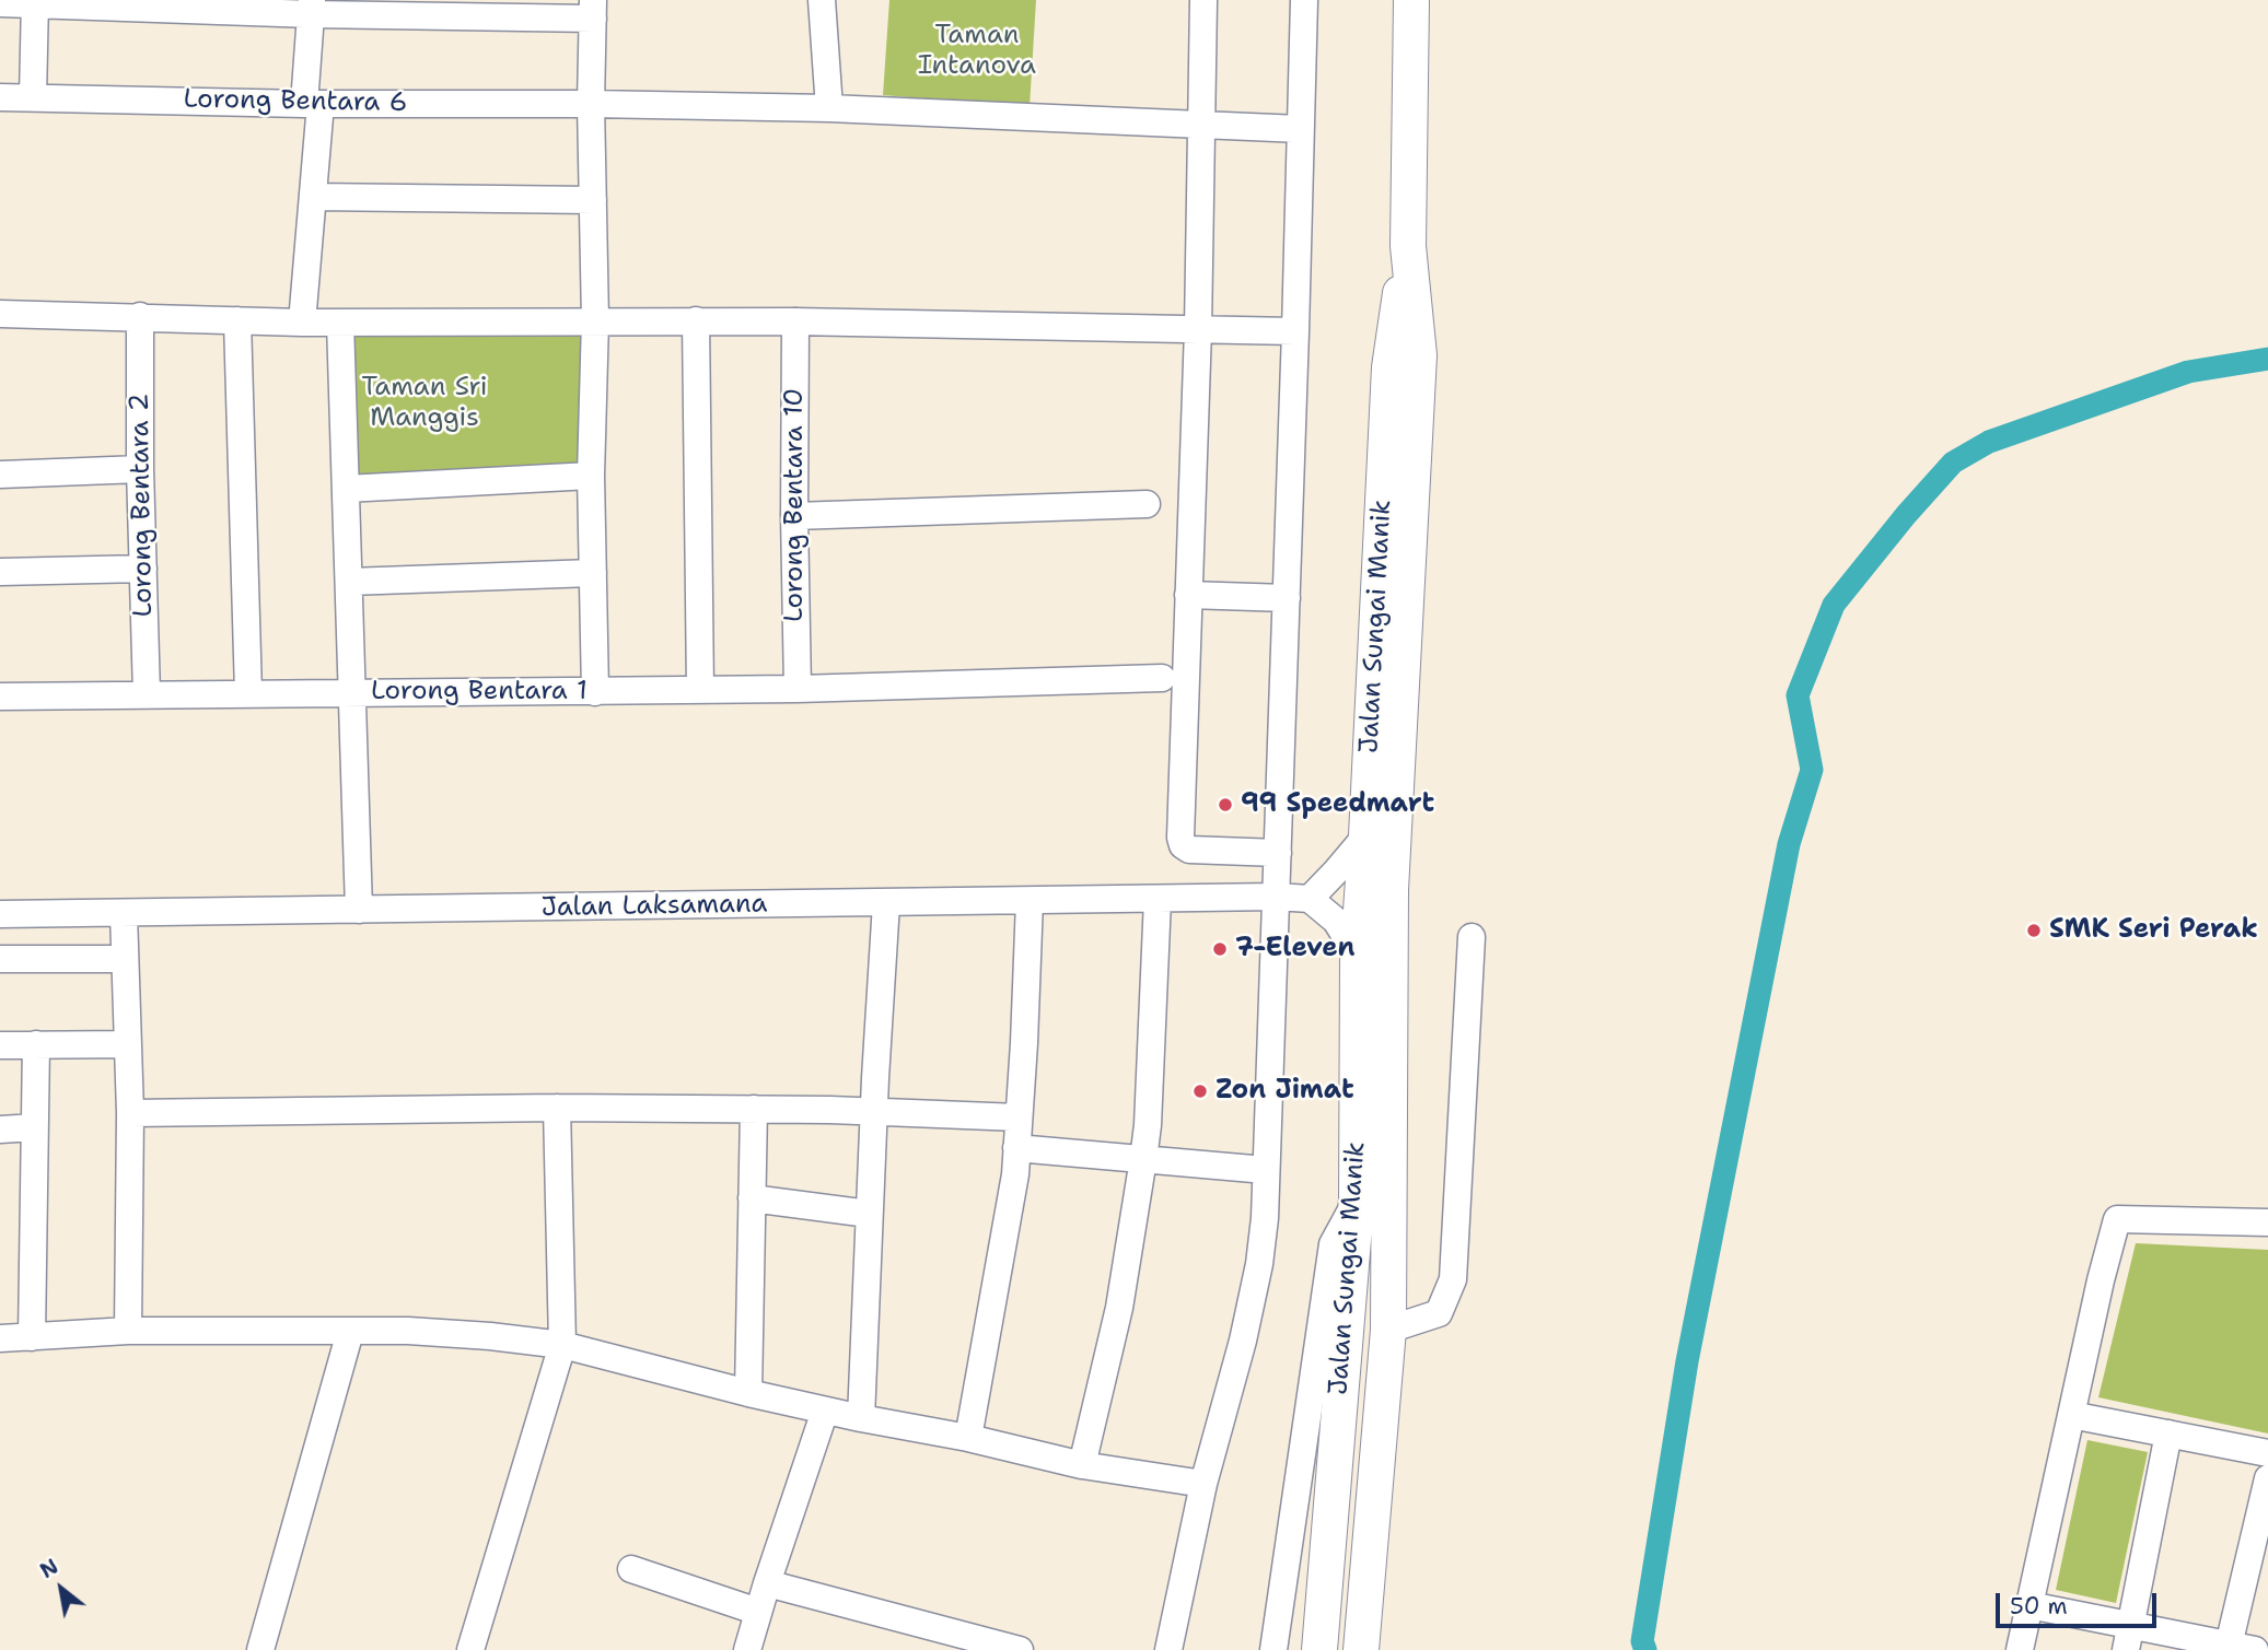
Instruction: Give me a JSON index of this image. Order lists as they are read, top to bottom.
{
  "streets": {
    "main road": ["Jalan Sungai Manik"],
    "street": [
      "Lorong Bentara 6",
      "Lorong Bentara 2",
      "Lorong Bentara 10",
      "Lorong Bentara 1",
      "Jalan Laksamana"
    ]
  },
  "crossings": [
    ["Lorong Bentara 2", "Lorong Bentara 1"],
    ["Lorong Bentara 10", "Lorong Bentara 1"]
  ],
  "parks": ["Taman Intanova", "Taman Sri Manggis"],
  "places": [
    "99 Speedmart",
    "SMK Seri Perak",
    "7-Eleven",
    "Zon Jimat"
  ],
  "scale_bar": "50 m",
  "north": "top left"
}
